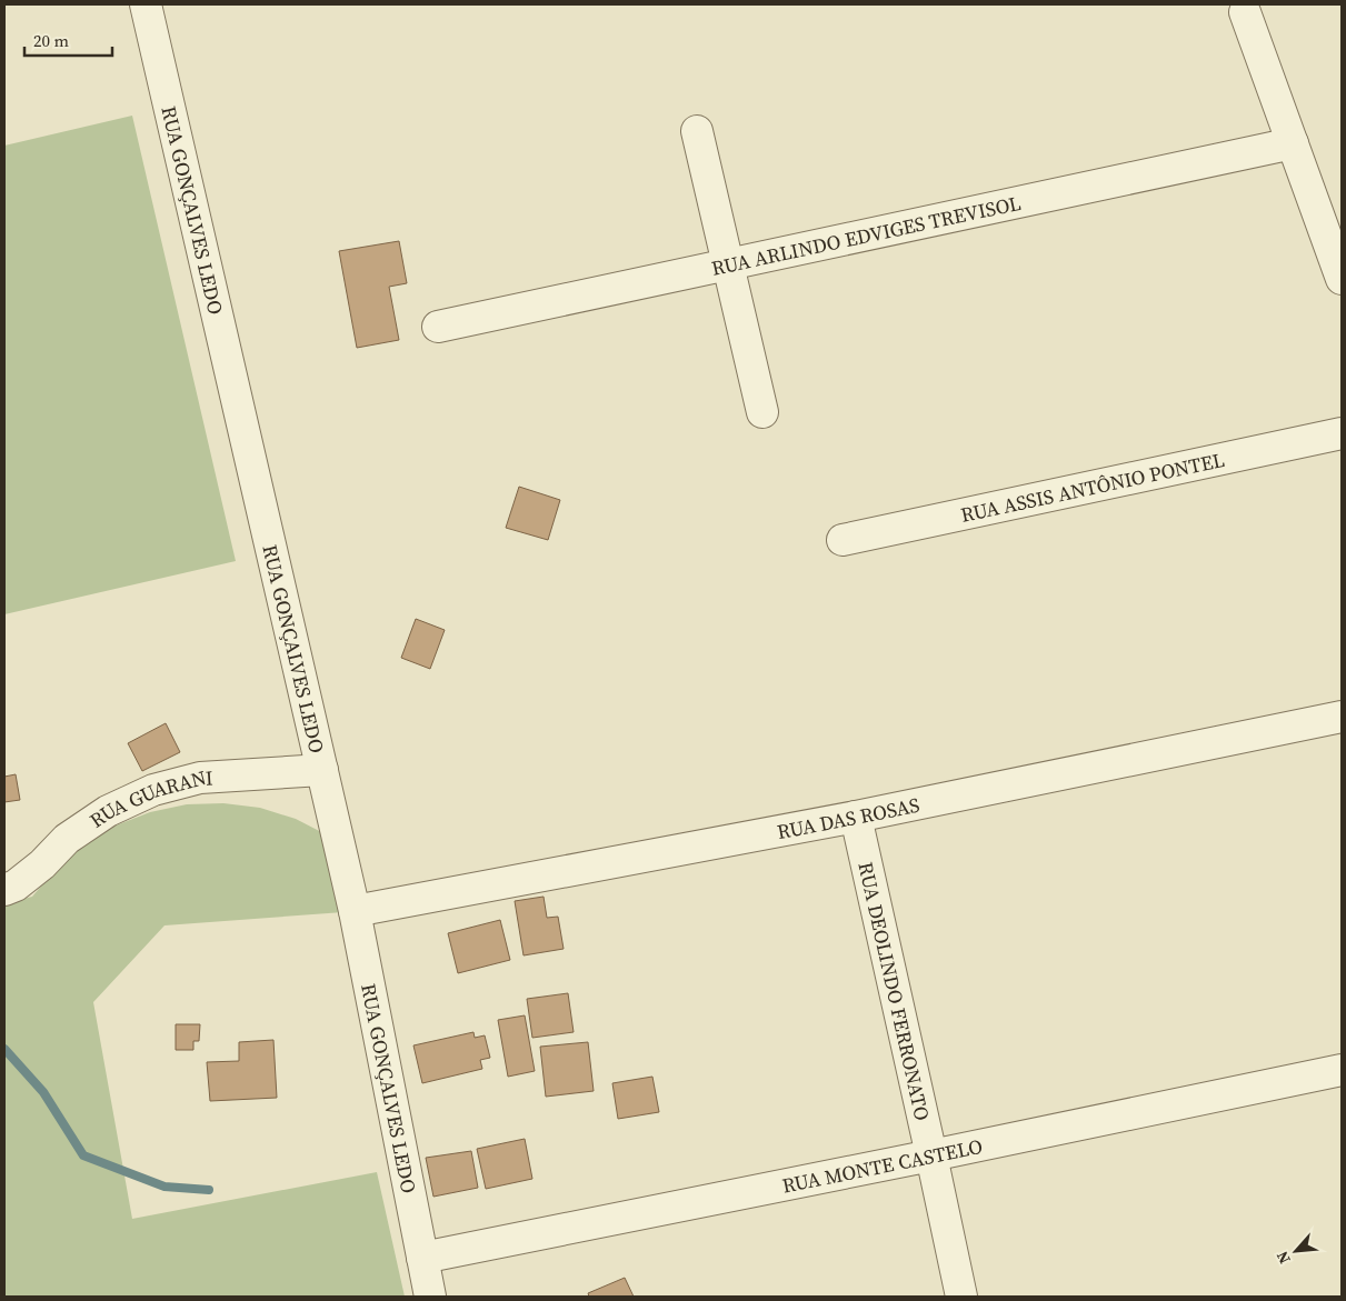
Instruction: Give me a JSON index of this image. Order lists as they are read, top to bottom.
{
  "streets": {
    "street": [
      "RUA GONÇALVES LEDO",
      "RUA ARLINDO EDVIGES TREVISOL",
      "RUA ASSIS ANTÔNIO PONTEL",
      "RUA GUARANI",
      "RUA DAS ROSAS",
      "RUA DEOLINDO FERRONATO",
      "RUA MONTE CASTELO"
    ]
  },
  "crossings": [
    ["RUA GONÇALVES LEDO", "RUA GUARANI"],
    ["RUA GONÇALVES LEDO", "RUA DAS ROSAS"],
    ["RUA GONÇALVES LEDO", "RUA MONTE CASTELO"],
    ["RUA DAS ROSAS", "RUA DEOLINDO FERRONATO"],
    ["RUA DEOLINDO FERRONATO", "RUA MONTE CASTELO"]
  ],
  "scale_bar": "20 m",
  "north": "bottom left"
}
